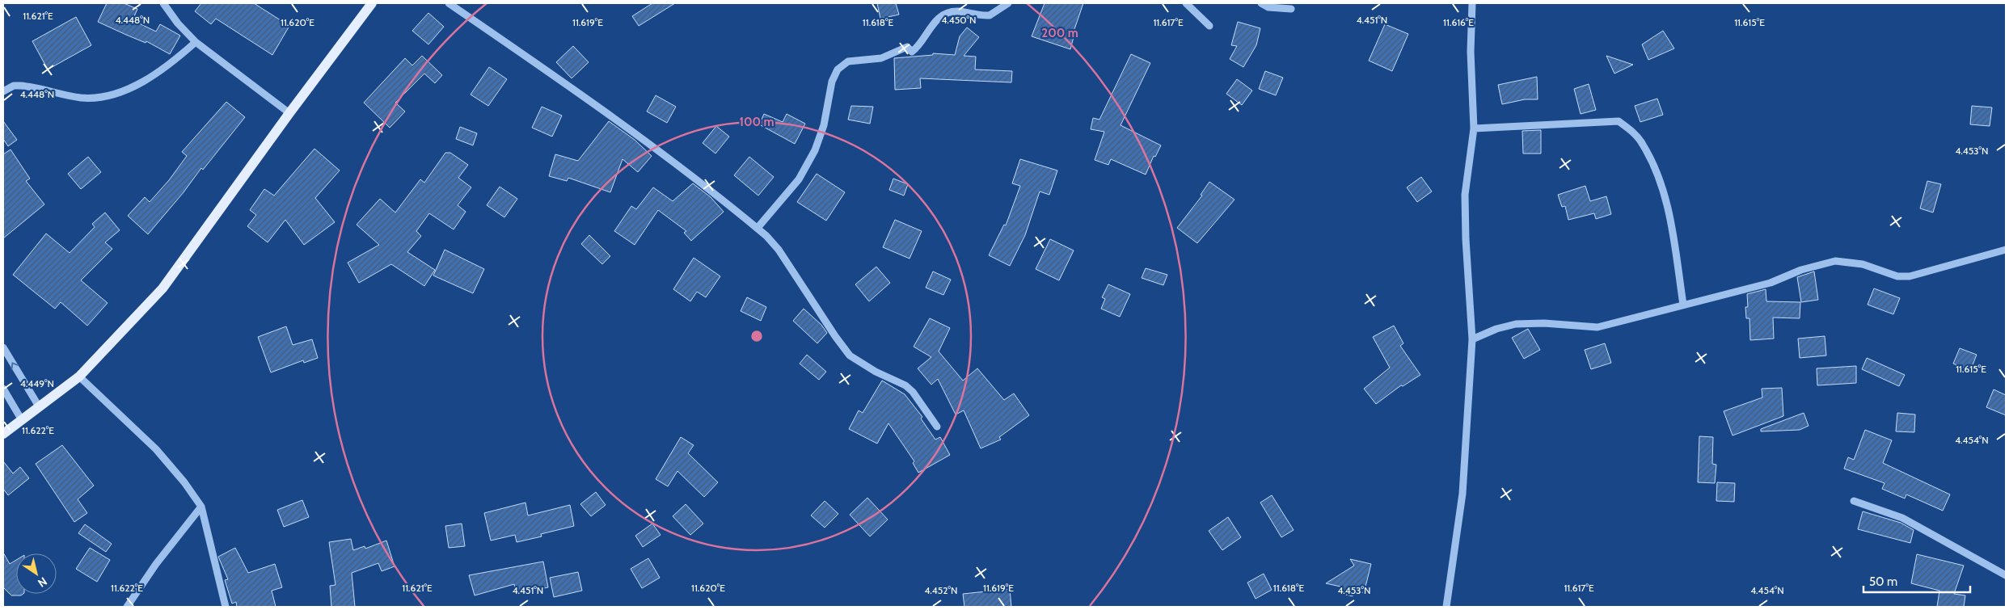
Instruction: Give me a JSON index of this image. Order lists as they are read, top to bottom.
{
  "scale_bar": "50 m",
  "north": "bottom right",
  "coordinates": [
    "11.621°E",
    "4.448°N",
    "4.450°N",
    "4.451°N",
    "11.620°E",
    "11.616°E",
    "11.615°E",
    "11.619°E",
    "11.618°E",
    "11.617°E",
    "4.453°N",
    "4.449°N",
    "11.622°E",
    "4.454°N",
    "4.452°N"
  ],
  "rings": ["200 m", "100 m"]
}
